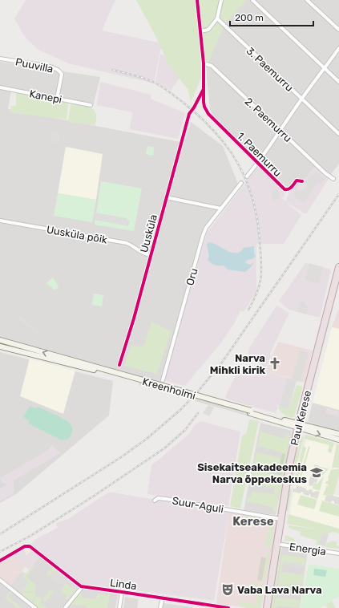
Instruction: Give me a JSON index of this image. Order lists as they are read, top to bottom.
{
  "streets": {
    "highway": ["Paul Kerese"],
    "main road": ["Kreenholmi"],
    "street": [
      "Puuvilla",
      "3. Paemurru",
      "Kanepi",
      "2. Paemurru",
      "1. Paemurru",
      "Uusküla",
      "Uusküla põik",
      "Oru",
      "Suur-Aguli",
      "Energia",
      "Linda"
    ]
  },
  "crossings": [
    ["Puuvilla", "Kanepi"],
    ["1. Paemurru", "Uusküla"],
    ["Uusküla", "Uusküla põik"],
    ["Kreenholmi", "Paul Kerese"],
    ["Paul Kerese", "Suur-Aguli"],
    ["Paul Kerese", "Energia"]
  ],
  "districts": ["Kerese"],
  "places": {
    "church": ["Narva Mihkli kirik"],
    "school or university": ["Sisekaitseakadeemia Narva õppekeskus"],
    "theatre": ["Vaba Lava Narva"]
  },
  "scale_bar": "200 m"
}
